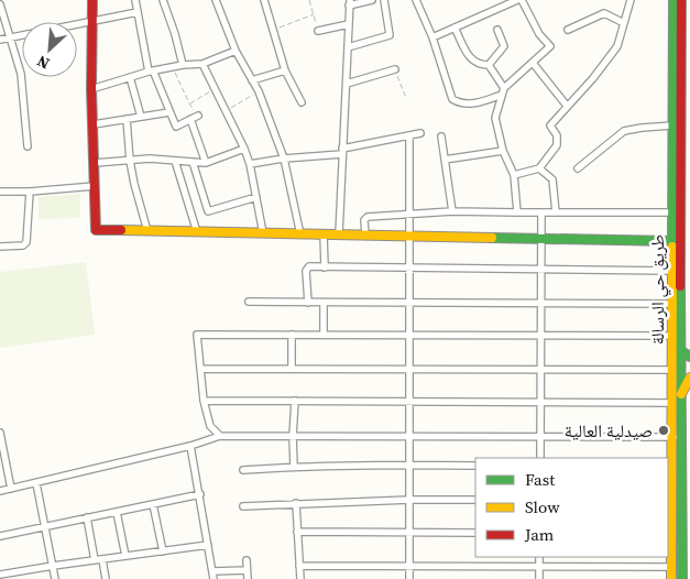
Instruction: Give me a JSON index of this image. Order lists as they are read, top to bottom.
{
  "streets": {
    "main road": ["طريق حي الرسالة"]
  },
  "places": ["صيدلية العالية"],
  "legend": ["Fast", "Slow", "Jam"],
  "north": "bottom left"
}
